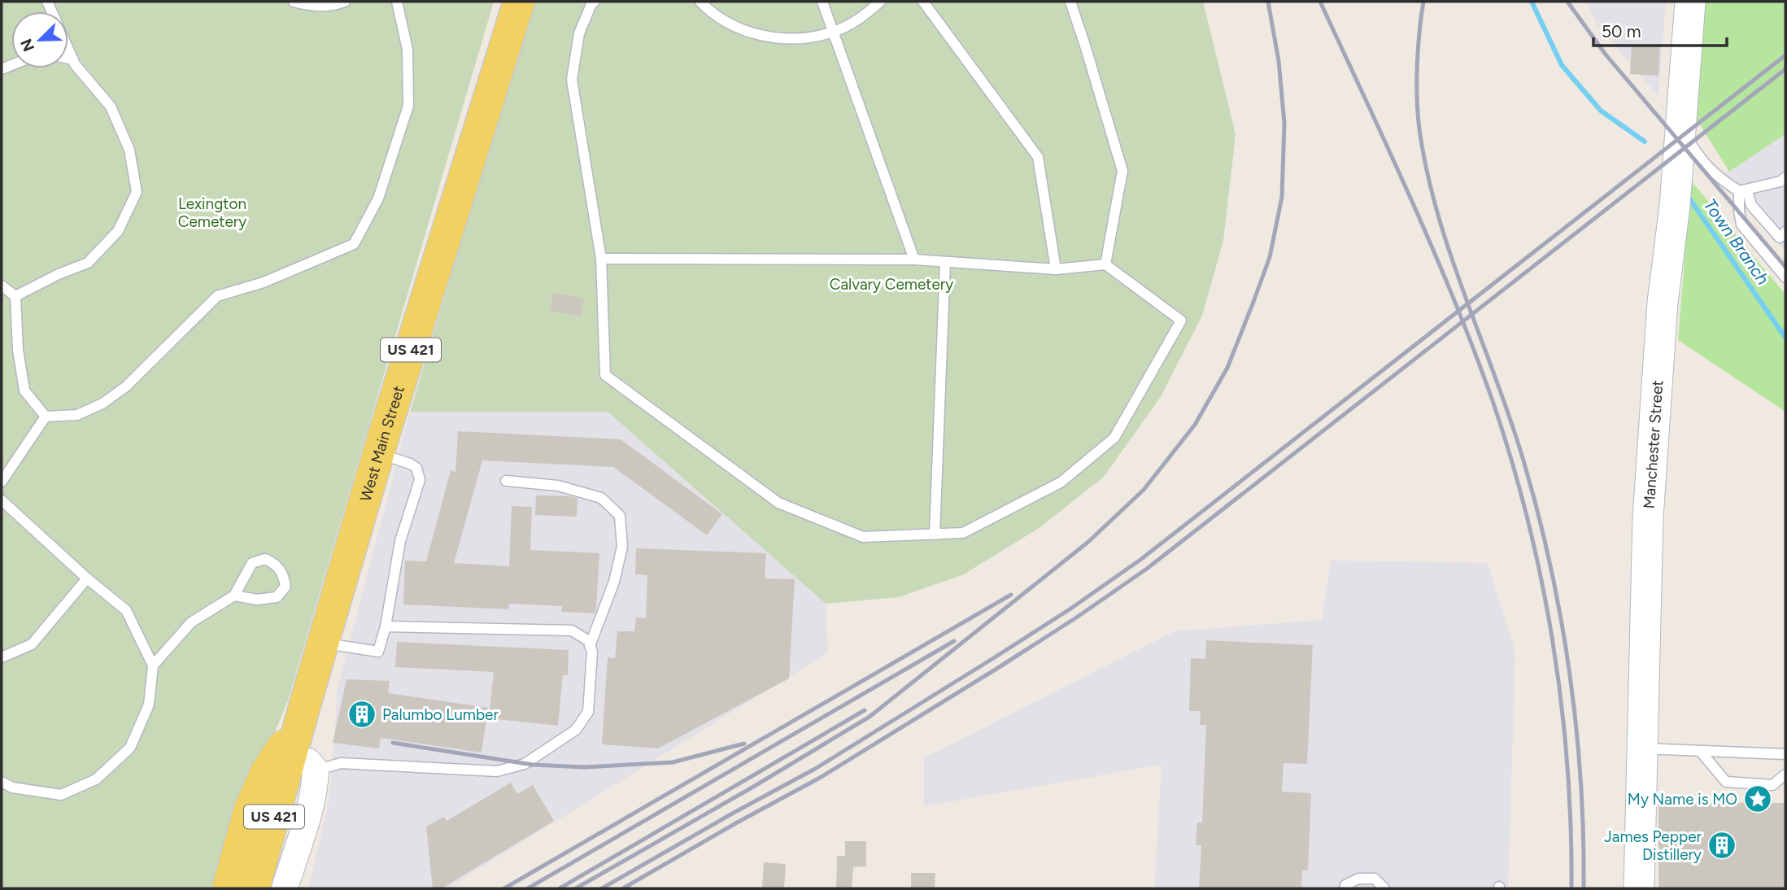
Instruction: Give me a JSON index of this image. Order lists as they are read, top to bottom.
{
  "streets": {
    "main road": ["US 421", "West Main Street", "Manchester Street"]
  },
  "water": ["Town Branch"],
  "parks": ["Lexington Cemetery", "Calvary Cemetery"],
  "places": {
    "building": ["Palumbo Lumber", "James Pepper Distillery"],
    "place": ["My Name is MO"]
  },
  "scale_bar": "50 m",
  "north": "bottom left"
}
